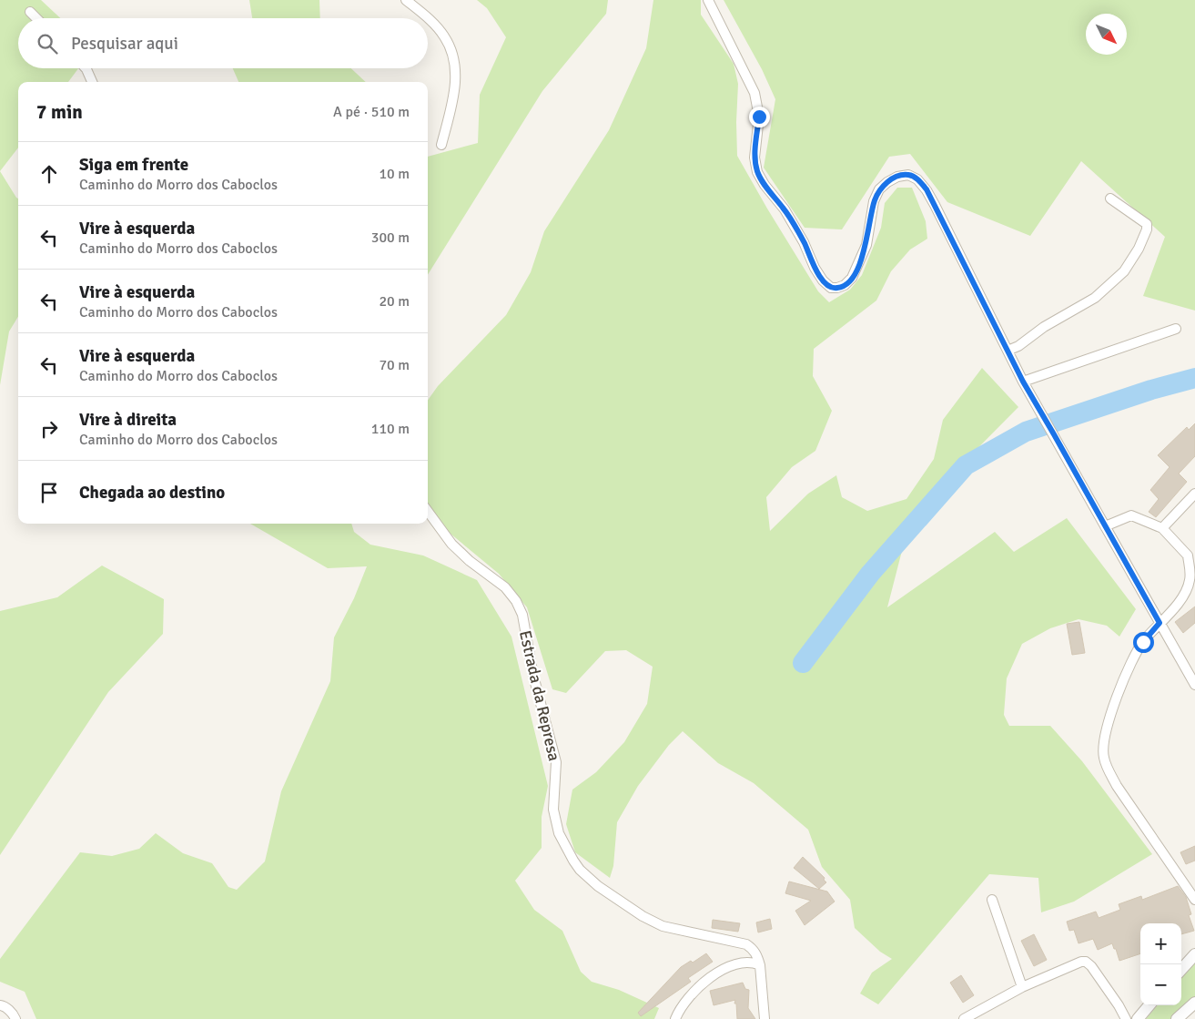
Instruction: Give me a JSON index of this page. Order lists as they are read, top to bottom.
{
  "streets": {
    "street": ["Estrada da Represa"]
  },
  "north": "bottom right",
  "page": {
    "search": "Pesquisar aqui",
    "heading": ["7 min", "A pé · 510 m"],
    "list": [
      ["Siga em frente", "Caminho do Morro dos Caboclos", "10 m"],
      ["Vire à esquerda", "Caminho do Morro dos Caboclos", "300 m"],
      ["Vire à esquerda", "Caminho do Morro dos Caboclos", "20 m"],
      ["Vire à esquerda", "Caminho do Morro dos Caboclos", "70 m"],
      ["Vire à direita", "Caminho do Morro dos Caboclos", "110 m"],
      "Chegada ao destino"
    ],
    "map_buttons": ["+", "−"]
  }
}
